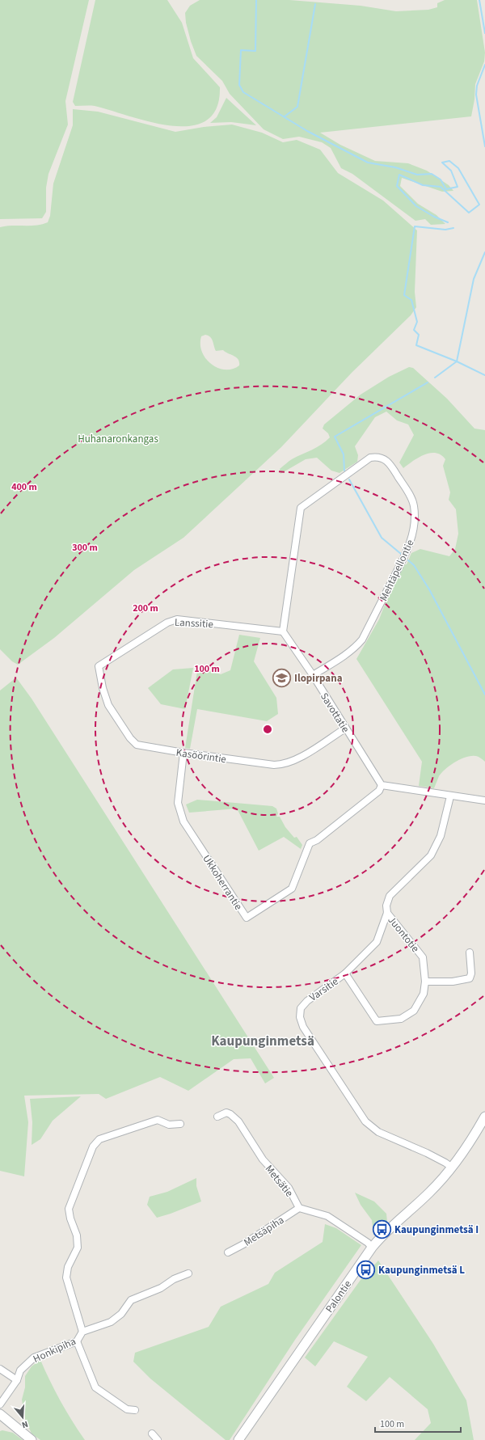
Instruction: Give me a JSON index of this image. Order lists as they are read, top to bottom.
{
  "streets": {
    "street": [
      "Mehtäpellontie",
      "Lanssitie",
      "Savottatie",
      "Kasöörintie",
      "Ukkoherrantie",
      "Juontotie",
      "Varsitie",
      "Metsätie",
      "Metsäpiha",
      "Palontie",
      "Honkipiha"
    ]
  },
  "crossings": [
    ["Mehtäpellontie", "Lanssitie"],
    ["Mehtäpellontie", "Savottatie"],
    ["Lanssitie", "Savottatie"],
    ["Lanssitie", "Kasöörintie"],
    ["Savottatie", "Kasöörintie"],
    ["Savottatie", "Ukkoherrantie"],
    ["Kasöörintie", "Ukkoherrantie"],
    ["Juontotie", "Varsitie"],
    ["Varsitie", "Palontie"],
    ["Metsätie", "Metsäpiha"],
    ["Metsätie", "Palontie"]
  ],
  "districts": ["Kaupunginmetsä"],
  "parks": ["Huhanaronkangas"],
  "places": {
    "school or university": ["Ilopirpana"],
    "bus stop": ["Kaupunginmetsä I", "Kaupunginmetsä L"]
  },
  "scale_bar": "100 m",
  "north": "bottom",
  "rings": [
    "400 m",
    "300 m",
    "200 m",
    "100 m"
  ]
}
